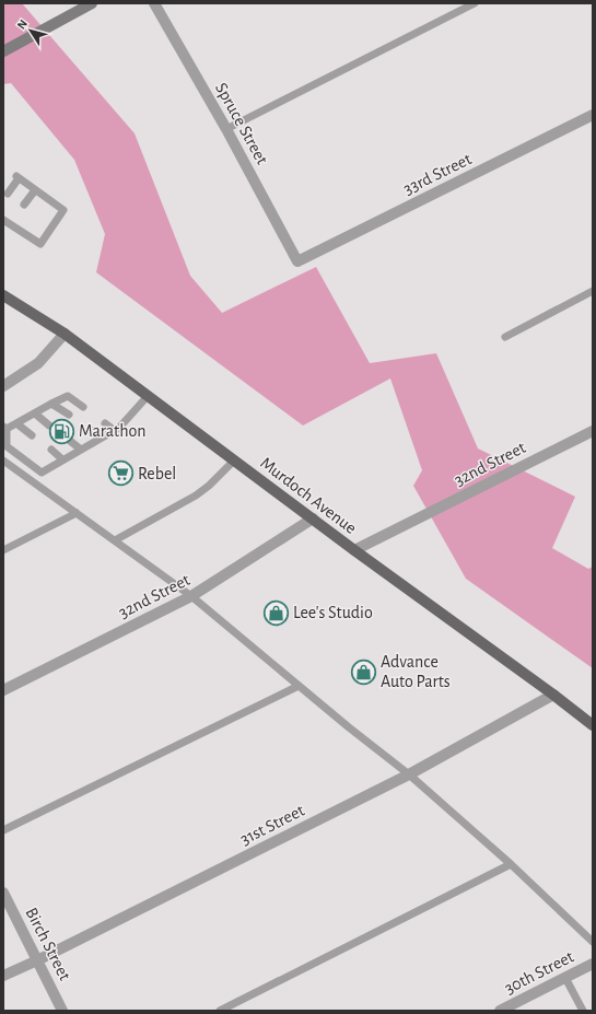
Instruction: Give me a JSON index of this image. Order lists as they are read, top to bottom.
{
  "streets": {
    "main road": ["Murdoch Avenue"],
    "street": [
      "Spruce Street",
      "33rd Street",
      "32nd Street",
      "31st Street",
      "Birch Street",
      "30th Street"
    ]
  },
  "crossings": [
    ["Spruce Street", "33rd Street"],
    ["32nd Street", "Murdoch Avenue"],
    ["Murdoch Avenue", "31st Street"],
    ["31st Street", "Birch Street"]
  ],
  "places": {
    "fuel station": ["Marathon"],
    "supermarket": ["Rebel"],
    "shop": ["Lee's Studio", "Advance Auto Parts"]
  },
  "north": "top left"
}
